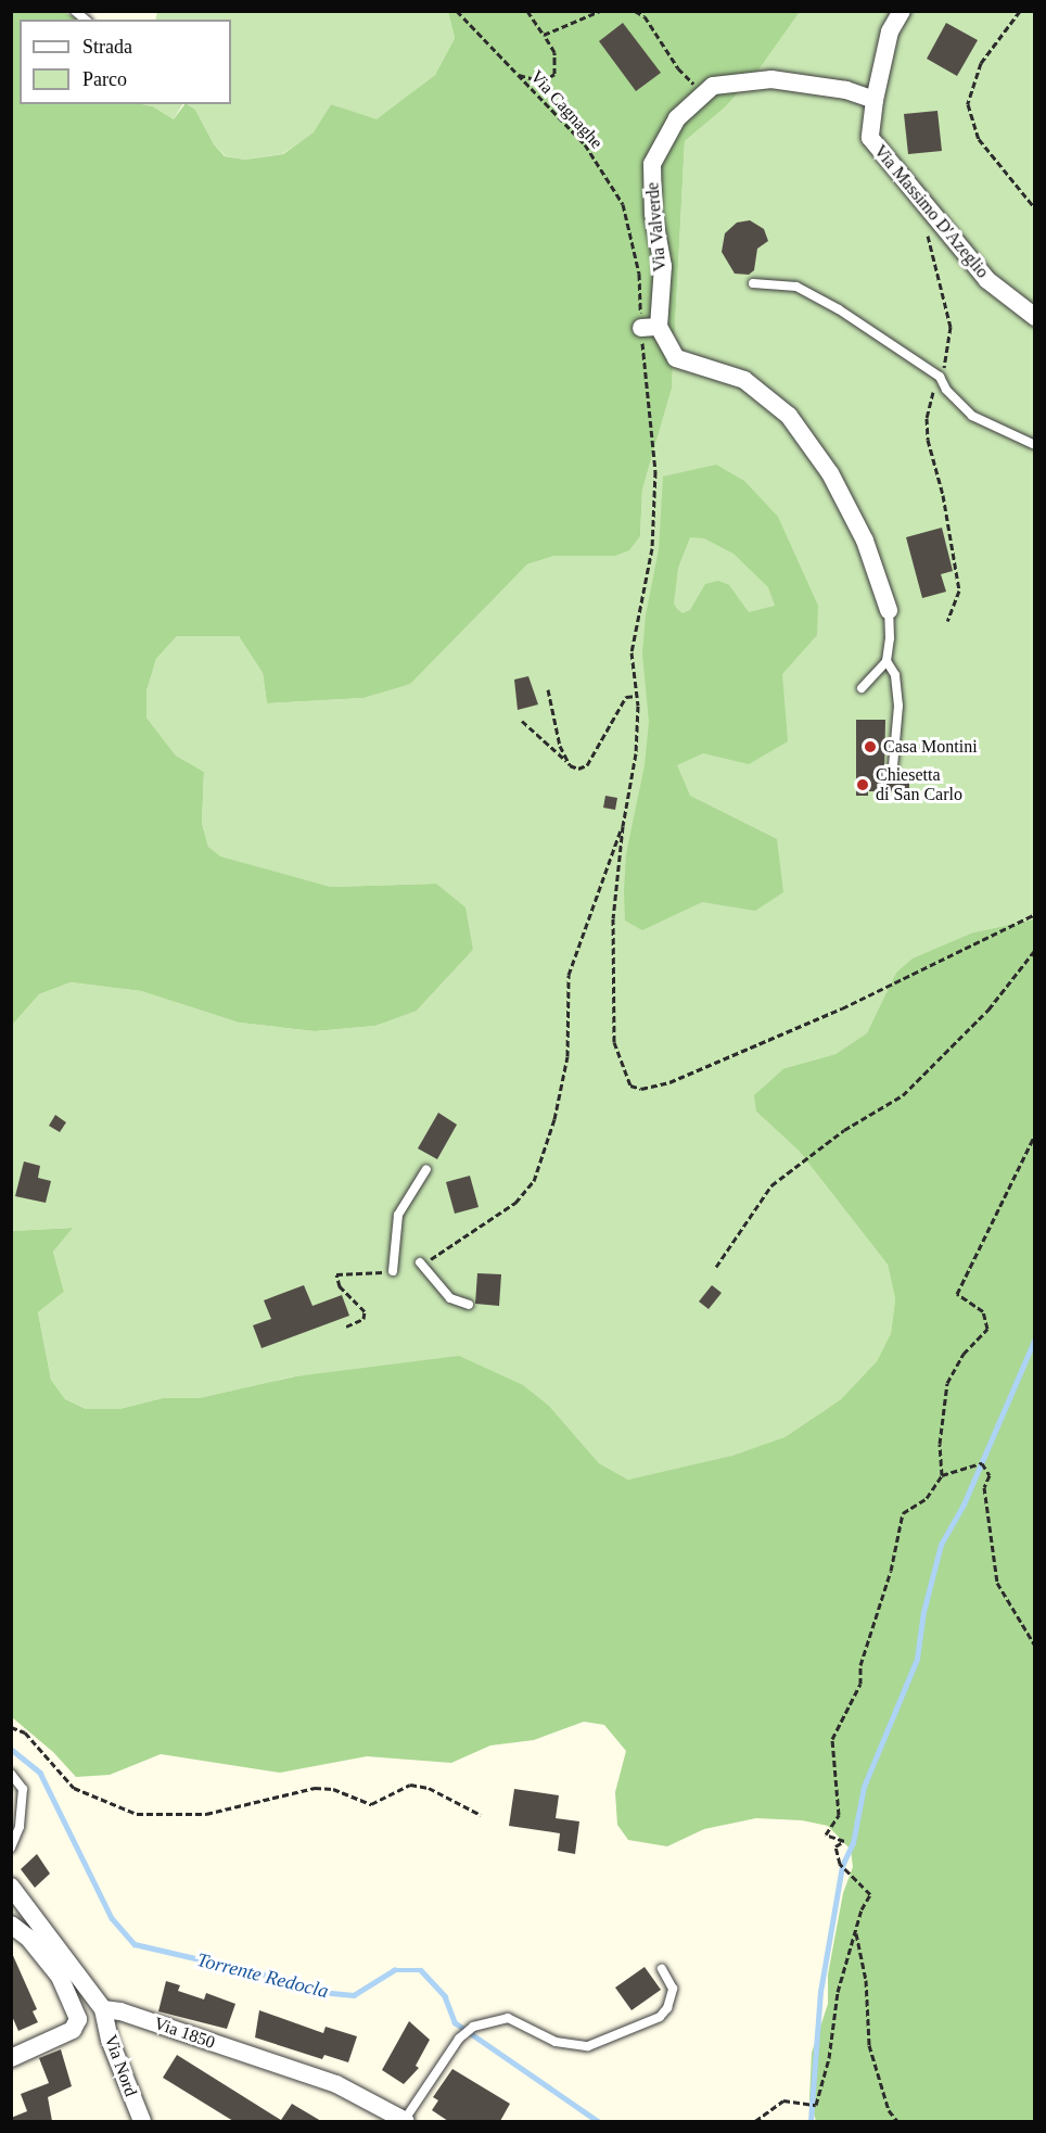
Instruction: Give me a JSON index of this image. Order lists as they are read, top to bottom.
{
  "streets": {
    "street": [
      "Via Massimo D'Azeglio",
      "Via Valverde",
      "Via 1850",
      "Via Nord"
    ],
    "path": ["Via Cagnaghe"]
  },
  "crossings": [
    ["Via Cagnaghe", "Via Valverde"],
    ["Via 1850", "Via Nord"]
  ],
  "water": ["Torrente Redocla"],
  "places": ["Casa Montini", "Chiesetta di San Carlo"],
  "legend": ["Strada", "Parco"]
}
